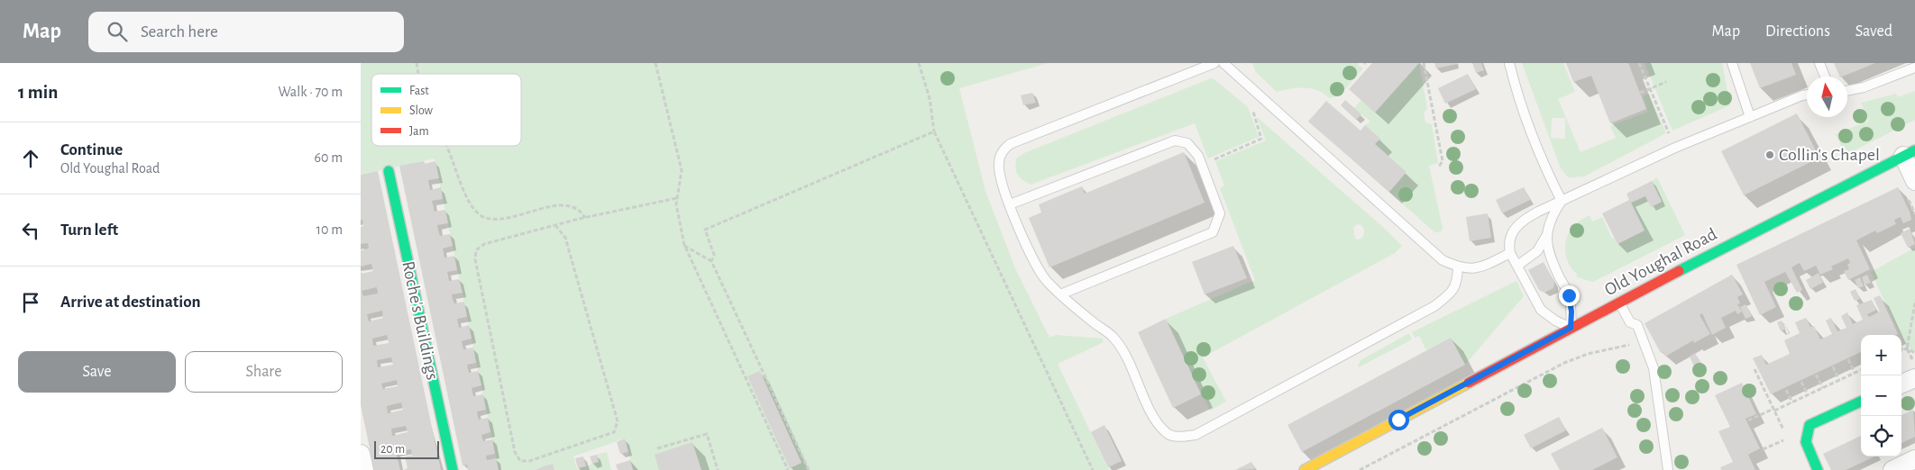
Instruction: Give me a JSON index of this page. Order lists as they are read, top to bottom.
{
  "streets": {
    "street": ["Old Youghal Road", "Roche's Buildings"]
  },
  "places": ["Collin's Chapel"],
  "legend": ["Fast", "Slow", "Jam"],
  "scale_bar": "20 m",
  "north": "top",
  "page": {
    "header": "Map",
    "search": "Search here",
    "nav": ["Map", "Directions", "Saved"],
    "heading": ["1 min", "Walk · 70 m"],
    "list": [
      ["Continue", "Old Youghal Road", "60 m"],
      ["Turn left", "10 m"],
      "Arrive at destination"
    ],
    "map_buttons": ["+", "−"],
    "buttons": ["Save", "Share"],
    "scale": "20 m"
  }
}
